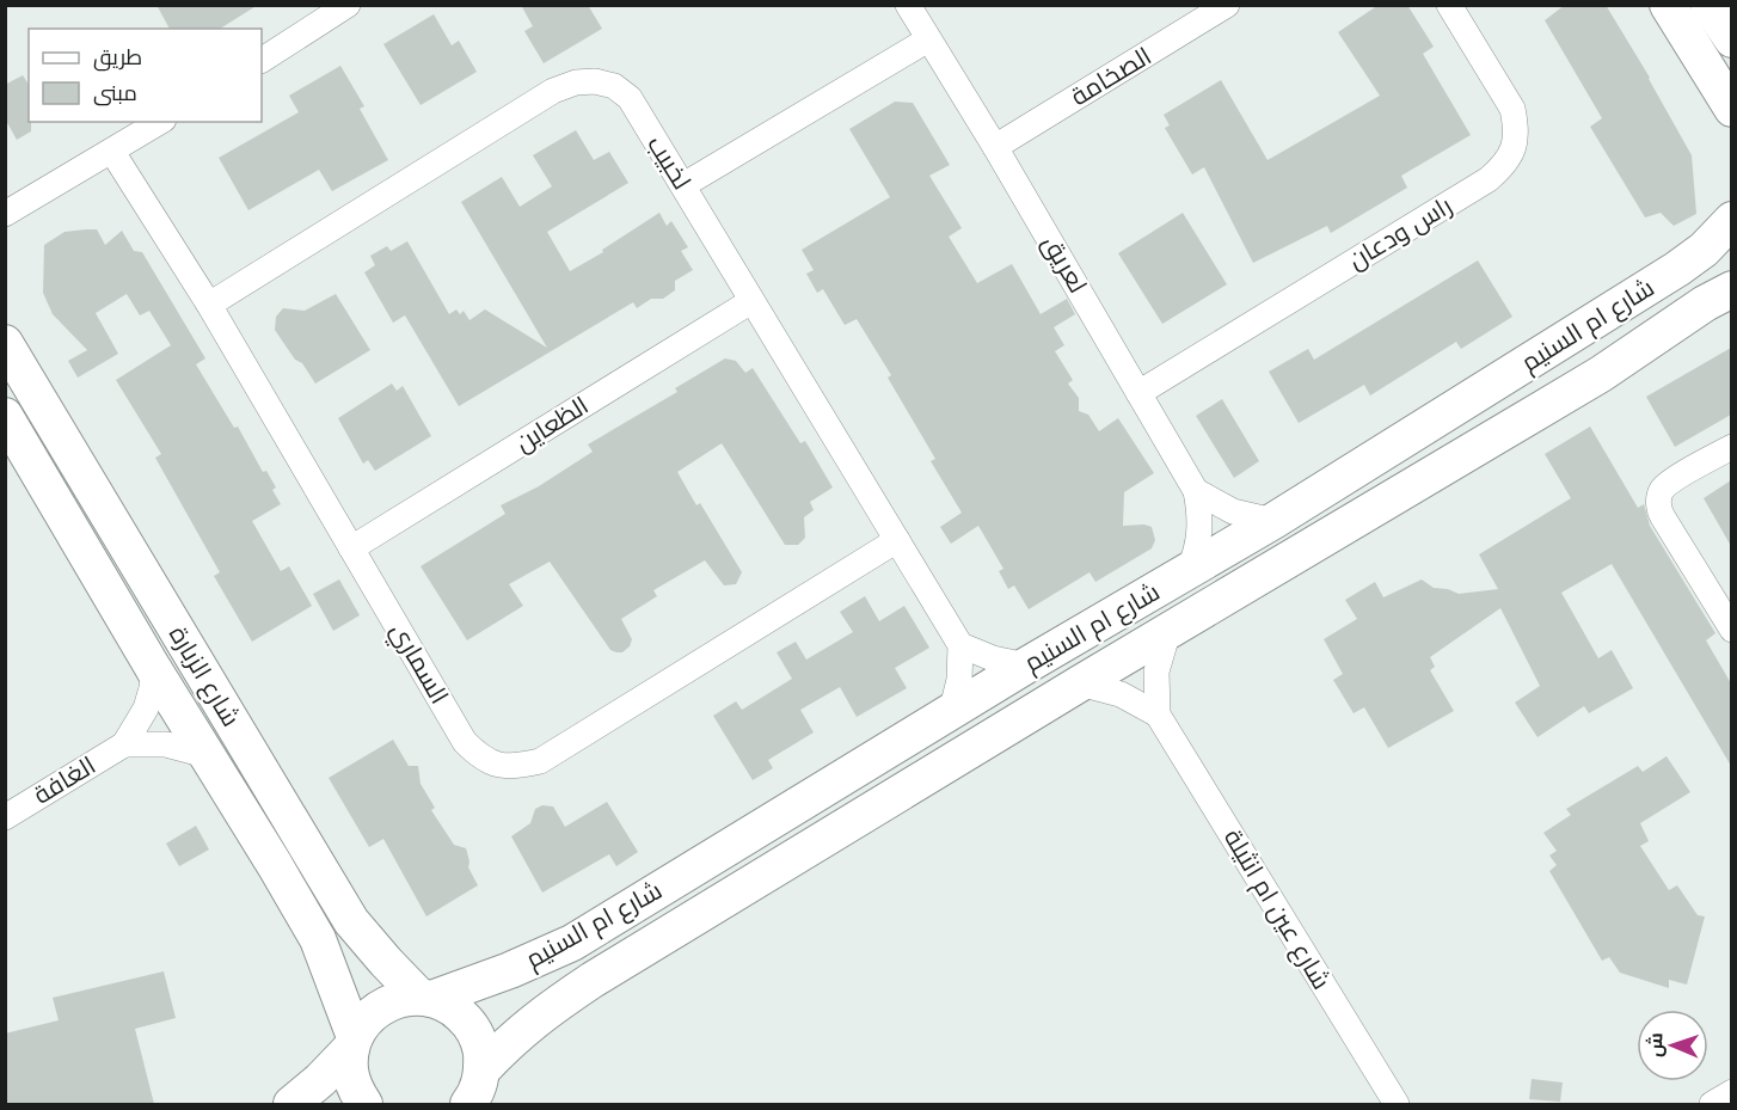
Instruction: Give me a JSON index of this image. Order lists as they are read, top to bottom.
{
  "streets": {
    "main road": ["شارع ام السنيم", "شارع الزبارة"],
    "street": [
      "الصخامة",
      "لخبيب",
      "راس ودعان",
      "لعريق",
      "الظعاين",
      "السماري",
      "الغافة",
      "شارع عين ام انثيلة"
    ]
  },
  "crossings": [
    ["الصخامة", "لعريق"],
    ["لخبيب", "الظعاين"],
    ["لخبيب", "السماري"],
    ["راس ودعان", "لعريق"],
    ["لعريق", "شارع ام السنيم"],
    ["شارع ام السنيم", "شارع الزبارة"],
    ["شارع ام السنيم", "شارع عين ام انثيلة"],
    ["الظعاين", "السماري"],
    ["شارع الزبارة", "الغافة"]
  ],
  "legend": ["طريق", "مبنى"],
  "north": "left"
}
